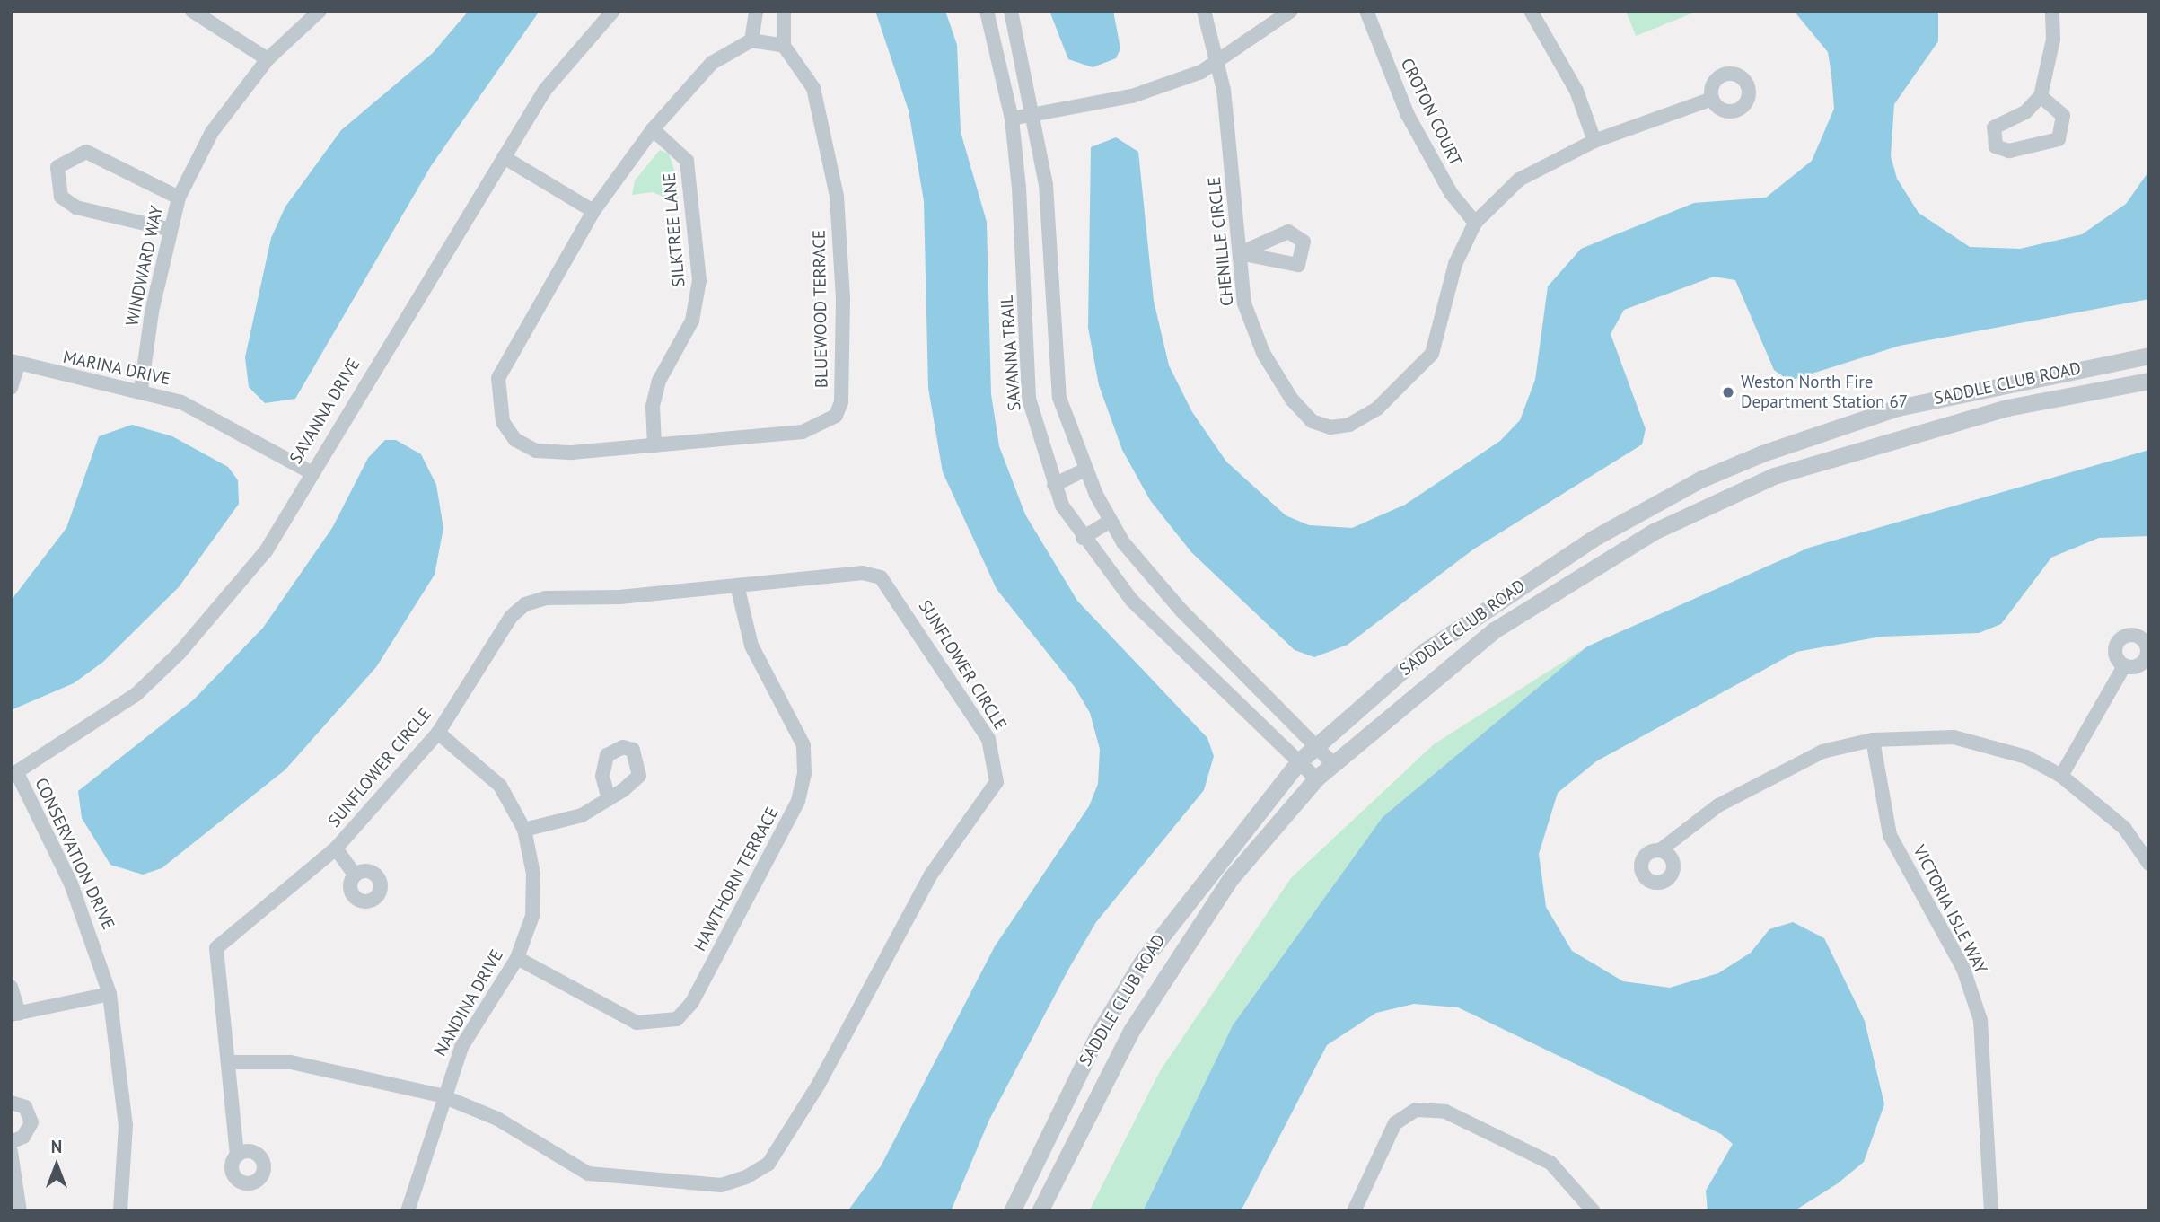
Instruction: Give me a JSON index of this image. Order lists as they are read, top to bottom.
{
  "streets": {
    "street": [
      "CROTON COURT",
      "SILKTREE LANE",
      "CHENILLE CIRCLE",
      "WINDWARD WAY",
      "BLUEWOOD TERRACE",
      "SAVANNA TRAIL",
      "MARINA DRIVE",
      "SADDLE CLUB ROAD",
      "SAVANNA DRIVE",
      "SUNFLOWER CIRCLE",
      "CONSERVATION DRIVE",
      "HAWTHORN TERRACE",
      "VICTORIA ISLE WAY",
      "NANDINA DRIVE"
    ]
  },
  "crossings": [
    ["CROTON COURT", "CHENILLE CIRCLE"],
    ["SILKTREE LANE", "BLUEWOOD TERRACE"],
    ["WINDWARD WAY", "MARINA DRIVE"],
    ["SAVANNA TRAIL", "SADDLE CLUB ROAD"],
    ["MARINA DRIVE", "SAVANNA DRIVE"],
    ["SAVANNA DRIVE", "CONSERVATION DRIVE"],
    ["SUNFLOWER CIRCLE", "HAWTHORN TERRACE"],
    ["SUNFLOWER CIRCLE", "NANDINA DRIVE"],
    ["HAWTHORN TERRACE", "NANDINA DRIVE"]
  ],
  "places": ["Weston North Fire Department Station 67"],
  "north": "top"
}
